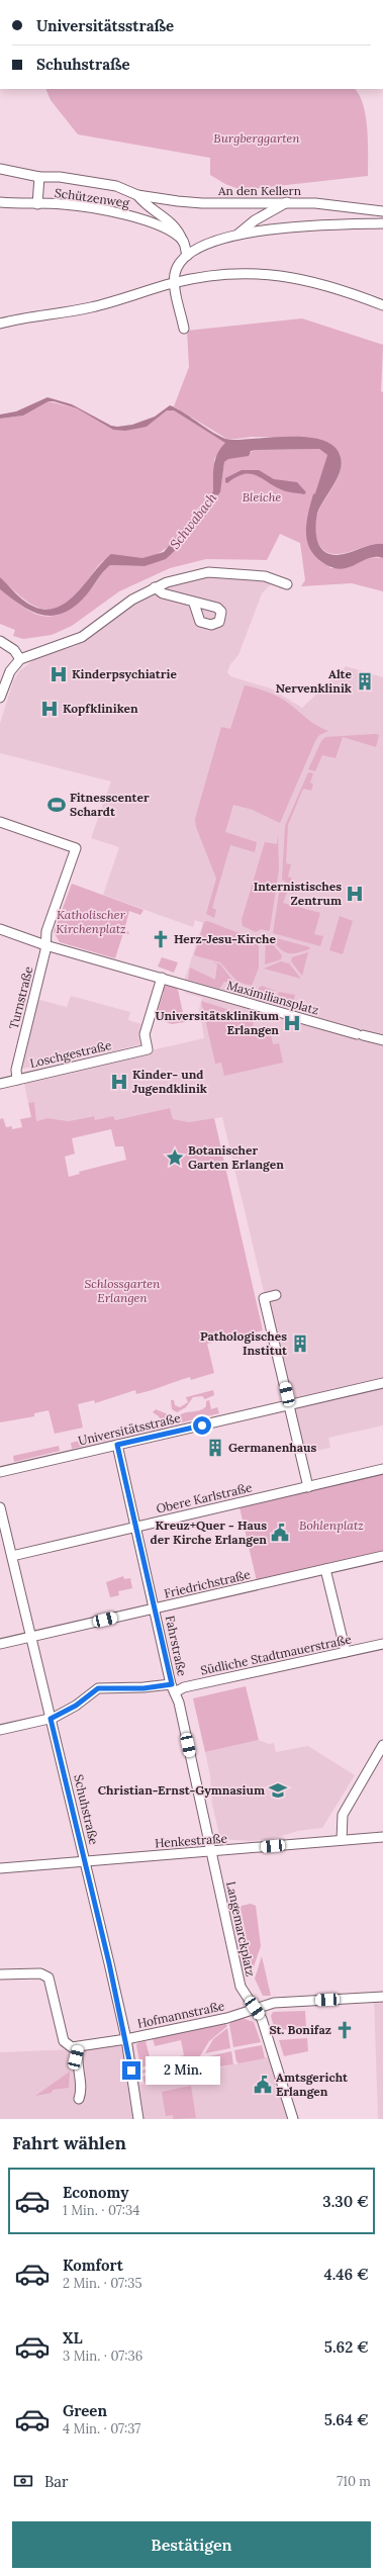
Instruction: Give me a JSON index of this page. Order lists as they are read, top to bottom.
{
  "streets": {
    "street": [
      "An den Kellern",
      "Schützenweg",
      "Turnstraße",
      "Maximiliansplatz",
      "Loschgestraße",
      "Universitätsstraße",
      "Obere Karlstraße",
      "Friedrichstraße",
      "Fahrstraße",
      "Südliche Stadtmauerstraße",
      "Schuhstraße",
      "Henkestraße",
      "Langemarckplatz",
      "Hofmannstraße"
    ]
  },
  "crossings": [
    ["An den Kellern", "Schützenweg"],
    ["Turnstraße", "Loschgestraße"],
    ["Maximiliansplatz", "Loschgestraße"],
    ["Universitätsstraße", "Fahrstraße"],
    ["Obere Karlstraße", "Fahrstraße"],
    ["Obere Karlstraße", "Schuhstraße"],
    ["Friedrichstraße", "Fahrstraße"],
    ["Friedrichstraße", "Schuhstraße"],
    ["Fahrstraße", "Südliche Stadtmauerstraße"],
    ["Fahrstraße", "Henkestraße"],
    ["Fahrstraße", "Langemarckplatz"],
    ["Südliche Stadtmauerstraße", "Schuhstraße"],
    ["Schuhstraße", "Henkestraße"],
    ["Schuhstraße", "Hofmannstraße"],
    ["Henkestraße", "Langemarckplatz"],
    ["Langemarckplatz", "Hofmannstraße"]
  ],
  "water": ["Schwabach"],
  "parks": [
    "Burgberggarten",
    "Bleiche",
    "Katholischer Kirchenplatz",
    "Schlossgarten Erlangen",
    "Bohlenplatz"
  ],
  "places": {
    "hospital": [
      "Kinderpsychiatrie",
      "Kopfkliniken",
      "Internistisches Zentrum",
      "Universitätsklinikum Erlangen",
      "Kinder- und Jugendklinik"
    ],
    "building": ["Alte Nervenklinik", "Pathologisches Institut", "Germanenhaus"],
    "sports": ["Fitnesscenter Schardt"],
    "church": ["Herz-Jesu-Kirche", "St. Bonifaz"],
    "place": ["Botanischer Garten Erlangen"],
    "public building": ["Kreuz+Quer - Haus der Kirche Erlangen", "Amtsgericht Erlangen"],
    "school or university": ["Christian-Ernst-Gymnasium"]
  },
  "page": {
    "banner": ["Universitätsstraße", "Schuhstraße"],
    "bubble": "2 Min.",
    "heading": "Fahrt wählen",
    "list": [
      {
        "name": "Economy",
        "note": "1 Min. · 07:34",
        "value": "3.30 €"
      },
      {
        "name": "Komfort",
        "note": "2 Min. · 07:35",
        "value": "4.46 €"
      },
      {
        "name": "XL",
        "note": "3 Min. · 07:36",
        "value": "5.62 €"
      },
      {
        "name": "Green",
        "note": "4 Min. · 07:37",
        "value": "5.64 €"
      }
    ],
    "pay": ["Bar", "710 m"],
    "buttons": "Bestätigen"
  }
}
